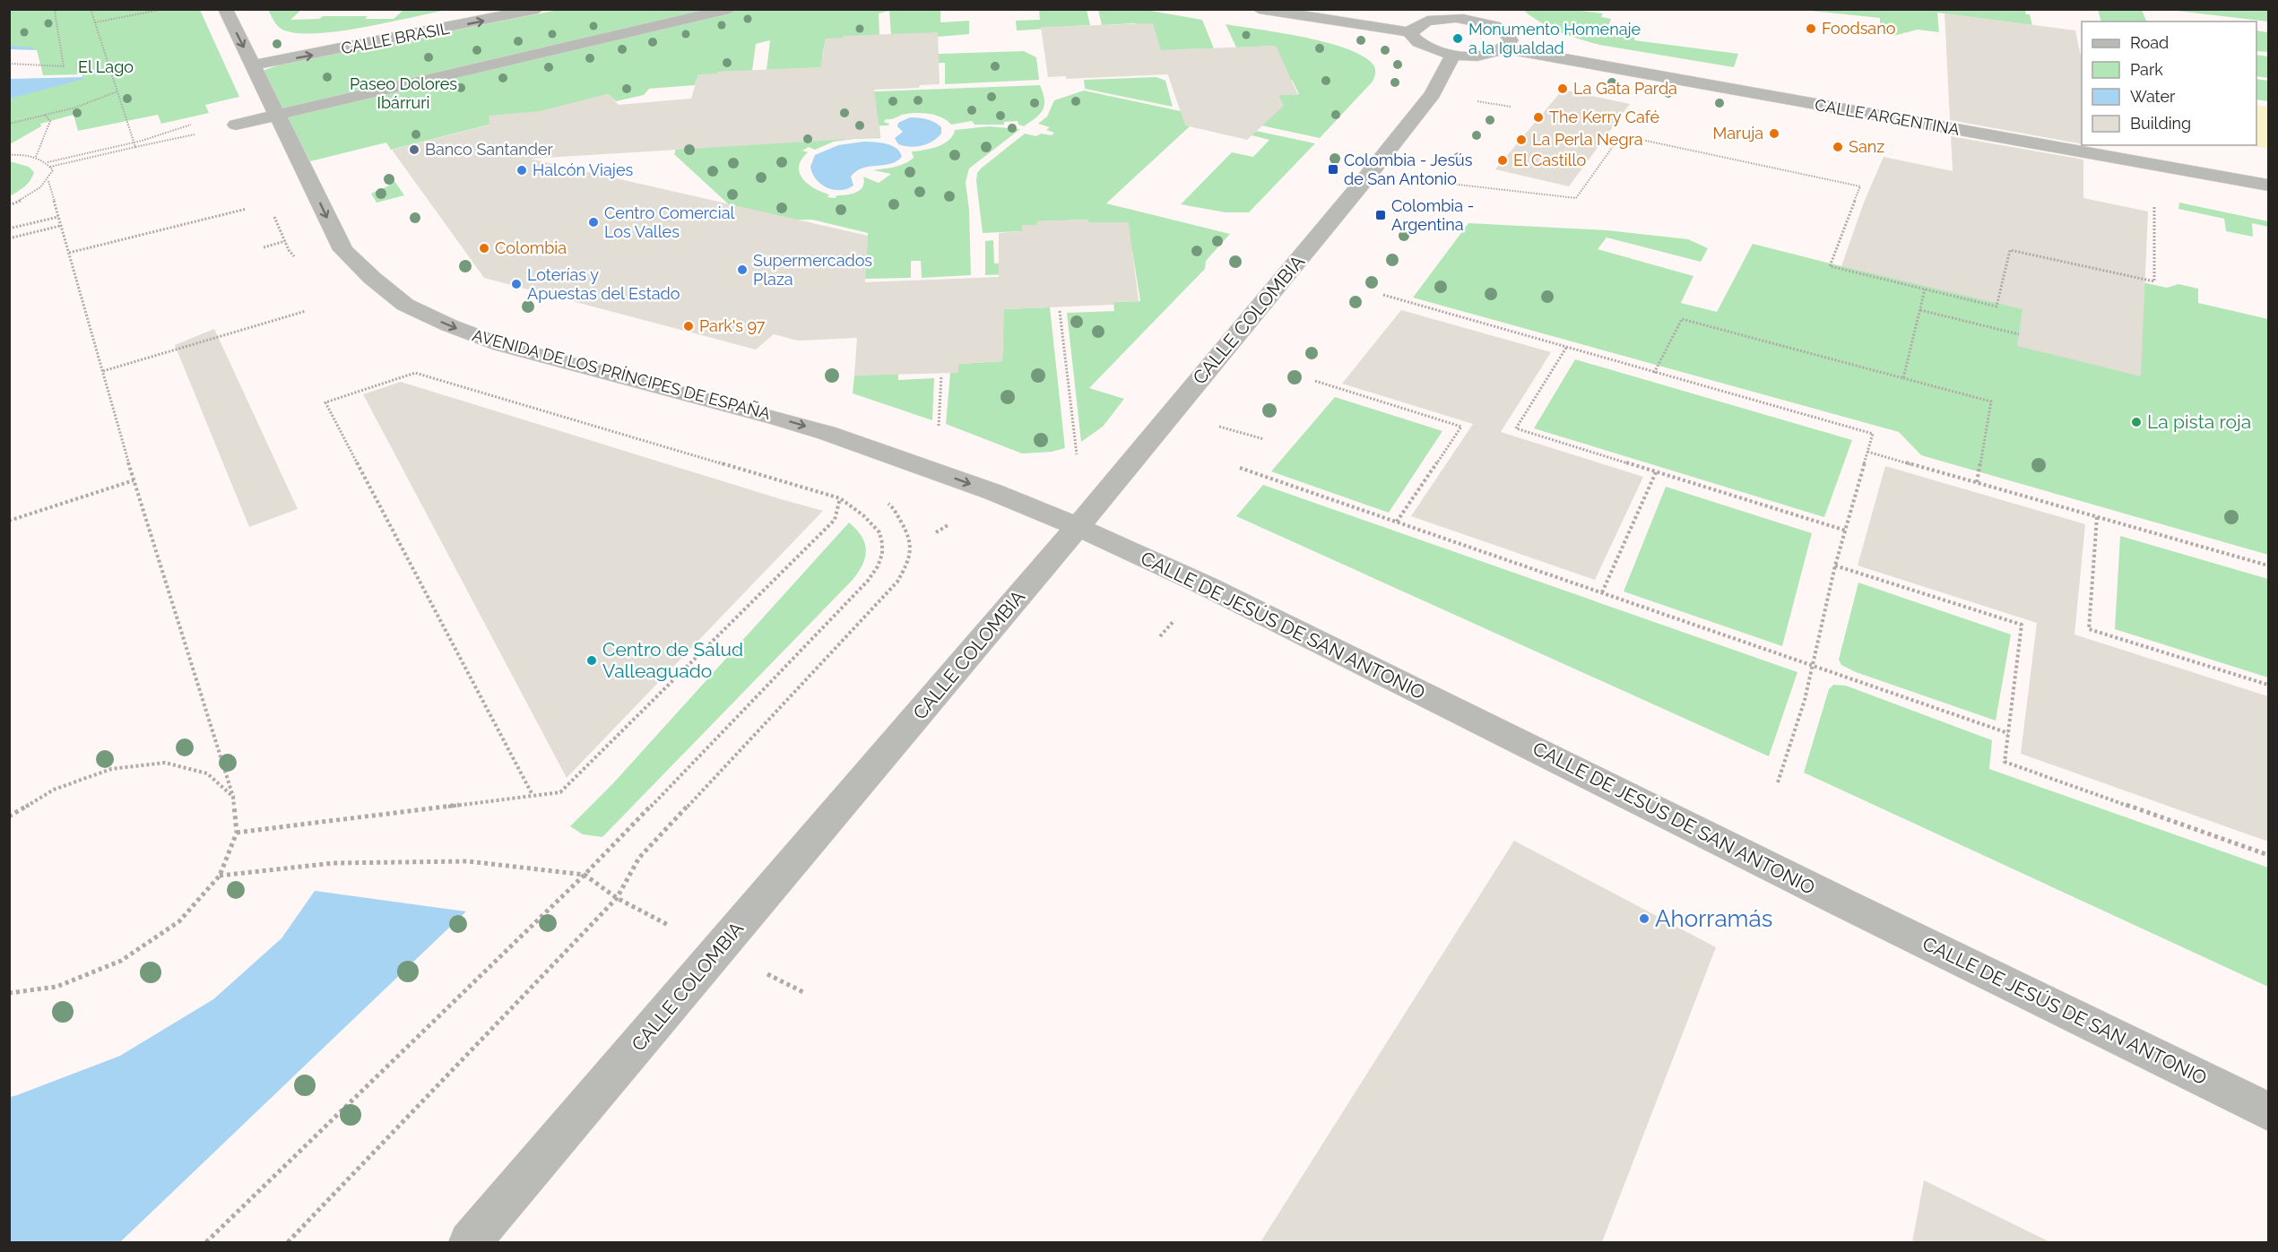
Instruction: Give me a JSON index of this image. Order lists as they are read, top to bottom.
{
  "streets": {
    "street": [
      "CALLE BRASIL",
      "CALLE ARGENTINA",
      "CALLE COLOMBIA",
      "AVENIDA DE LOS PRÍNCIPES DE ESPAÑA",
      "CALLE DE JESÚS DE SAN ANTONIO"
    ]
  },
  "crossings": [
    ["CALLE BRASIL", "AVENIDA DE LOS PRÍNCIPES DE ESPAÑA"],
    ["CALLE COLOMBIA", "AVENIDA DE LOS PRÍNCIPES DE ESPAÑA"],
    ["CALLE COLOMBIA", "CALLE DE JESÚS DE SAN ANTONIO"],
    ["AVENIDA DE LOS PRÍNCIPES DE ESPAÑA", "CALLE DE JESÚS DE SAN ANTONIO"]
  ],
  "one_way": ["AVENIDA DE LOS PRÍNCIPES DE ESPAÑA"],
  "parks": ["El Lago", "Paseo Dolores Ibárruri"],
  "places": {
    "other": [
      "Foodsano",
      "Monumento Homenaje a la Igualdad",
      "La Gata Parda",
      "The Kerry Café",
      "Maruja",
      "La Perla Negra",
      "Sanz",
      "Banco Santander",
      "El Castillo",
      "Halcón Viajes",
      "Centro Comercial Los Valles",
      "Colombia",
      "Supermercados Plaza",
      "Loterías y Apuestas del Estado",
      "Park's 97",
      "La pista roja",
      "Centro de Salud Valleaguado",
      "Ahorramás"
    ],
    "transit": ["Colombia - Jesús de San Antonio", "Colombia - Argentina"]
  },
  "legend": [
    "Road",
    "Park",
    "Water",
    "Building"
  ]
}
